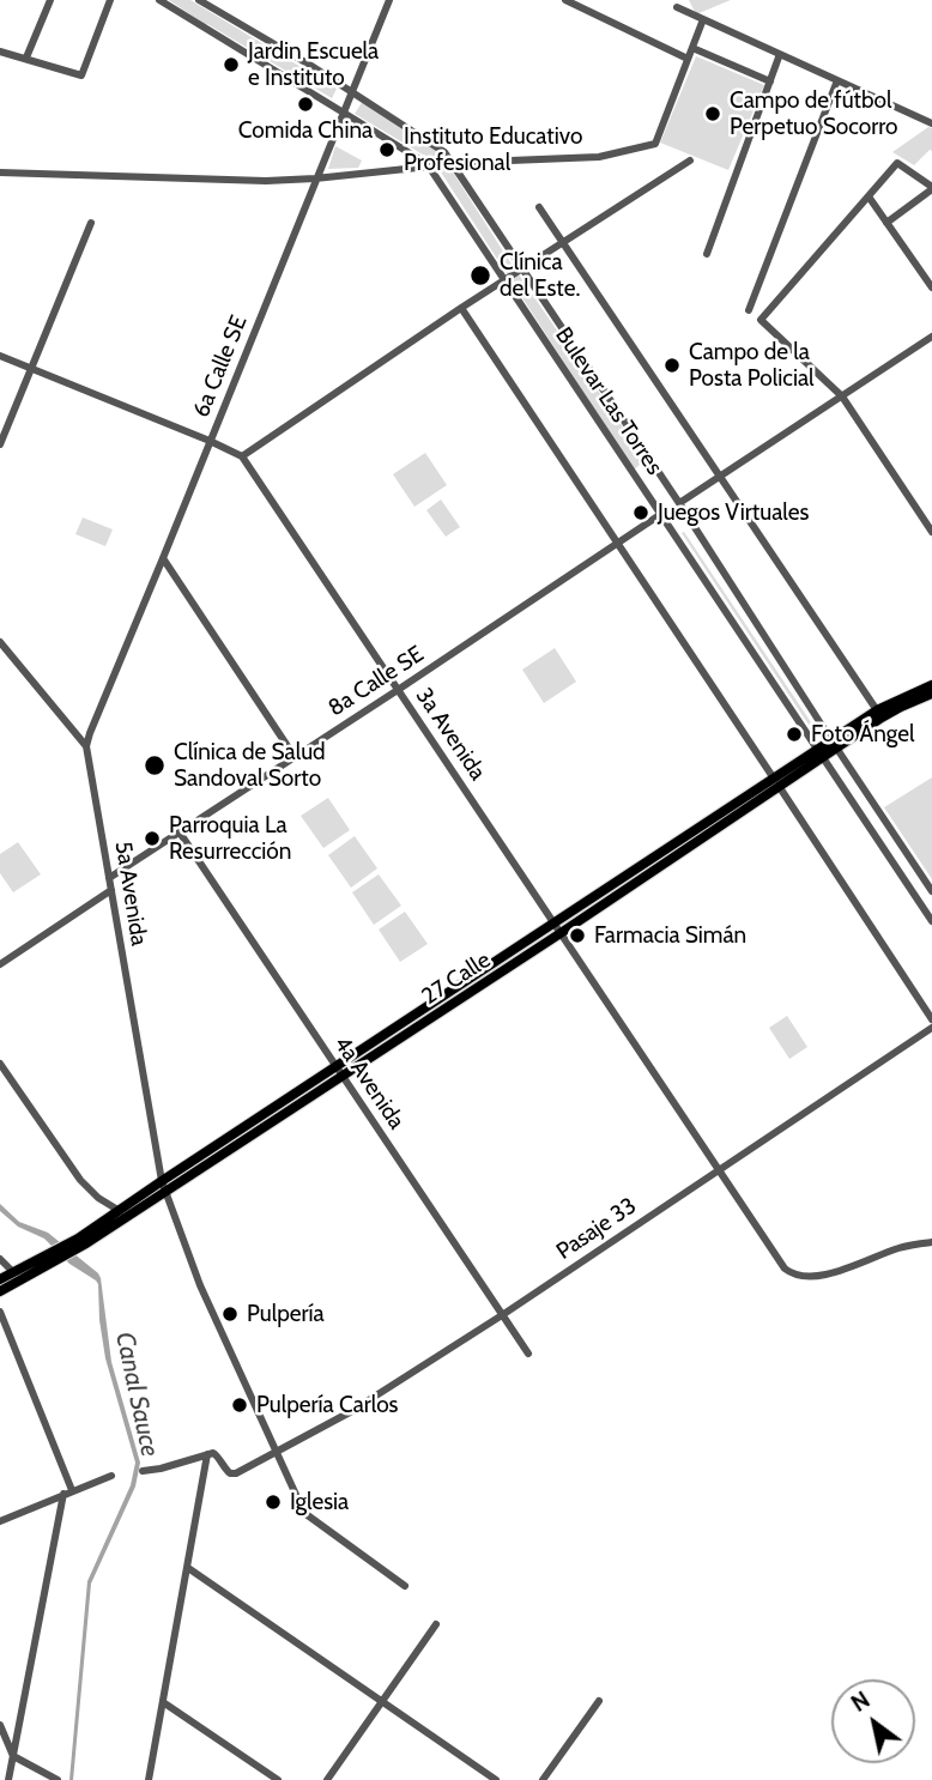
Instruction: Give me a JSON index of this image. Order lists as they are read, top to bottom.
{
  "streets": {
    "main road": ["27 Calle"],
    "street": [
      "6a Calle SE",
      "Bulevar Las Torres",
      "8a Calle SE",
      "3a Avenida",
      "5a Avenida",
      "4a Avenida",
      "Pasaje 33"
    ]
  },
  "crossings": [
    ["6a Calle SE", "Bulevar Las Torres"],
    ["6a Calle SE", "3a Avenida"],
    ["6a Calle SE", "5a Avenida"],
    ["Bulevar Las Torres", "8a Calle SE"],
    ["Bulevar Las Torres", "27 Calle"],
    ["8a Calle SE", "3a Avenida"],
    ["8a Calle SE", "5a Avenida"],
    ["8a Calle SE", "4a Avenida"],
    ["3a Avenida", "27 Calle"],
    ["3a Avenida", "Pasaje 33"],
    ["5a Avenida", "27 Calle"],
    ["5a Avenida", "Pasaje 33"],
    ["27 Calle", "4a Avenida"],
    ["4a Avenida", "Pasaje 33"]
  ],
  "water": ["Canal Sauce"],
  "places": [
    "Jardin Escuela e Instituto",
    "Comida China",
    "Campo de fútbol Perpetuo Socorro",
    "Instituto Educativo Profesional",
    "Clínica del Este.",
    "Campo de la Posta Policial",
    "Juegos Virtuales",
    "Foto Ángel",
    "Clínica de Salud Sandoval Sorto",
    "Parroquia La Resurrección",
    "Farmacia Simán",
    "Pulpería",
    "Pulpería Carlos",
    "Iglesia"
  ],
  "north": "top left"
}
